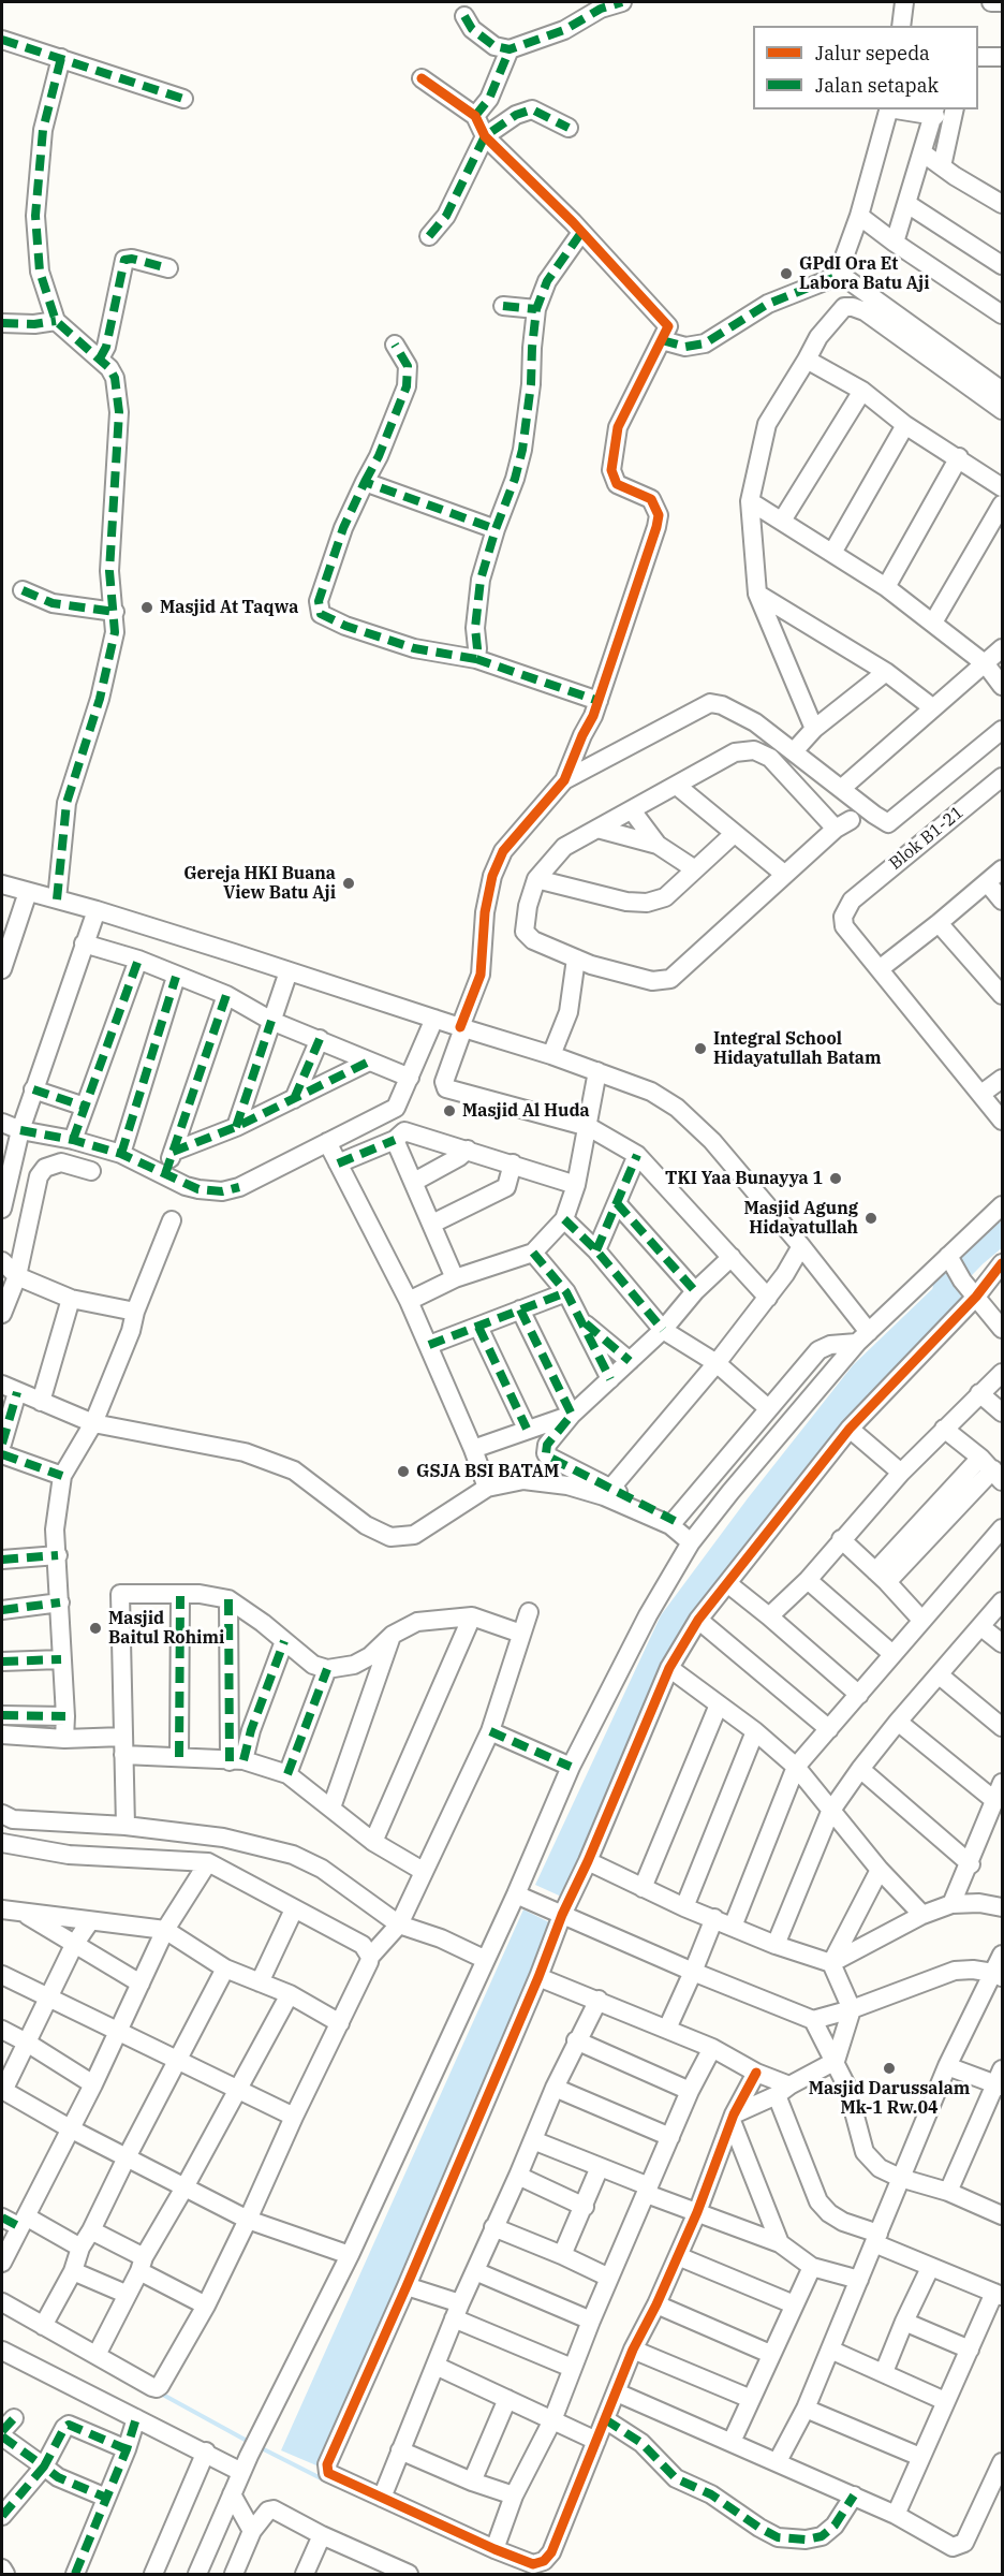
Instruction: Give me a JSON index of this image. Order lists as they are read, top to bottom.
{
  "streets": {
    "street": ["Blok B1-21"]
  },
  "places": [
    "GPdI Ora Et Labora Batu Aji",
    "Masjid At Taqwa",
    "Gereja HKI Buana View Batu Aji",
    "Integral School Hidayatullah Batam",
    "Masjid Al Huda",
    "TKI Yaa Bunayya 1",
    "Masjid Agung Hidayatullah",
    "GSJA BSI BATAM",
    "Masjid Baitul Rohimi",
    "Masjid Darussalam Mk-1 Rw.04"
  ],
  "legend": ["Jalur sepeda", "Jalan setapak"]
}
